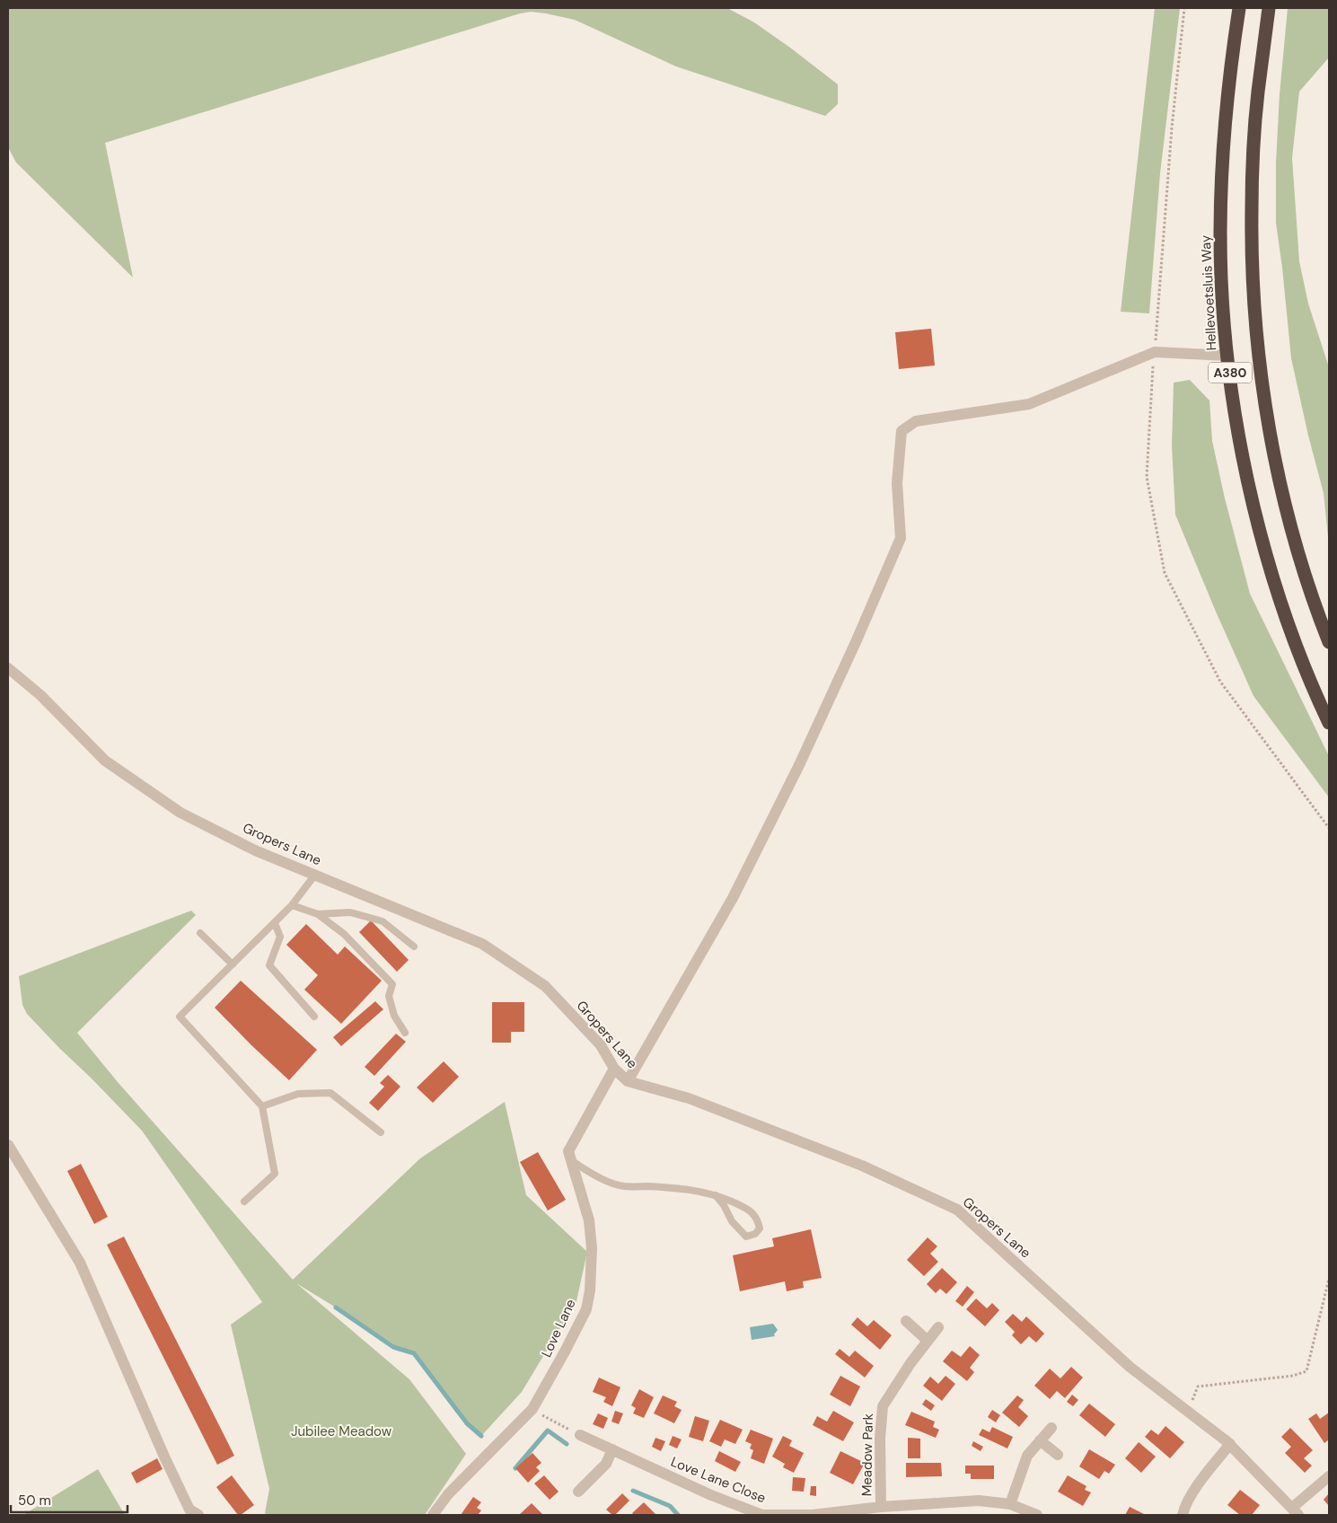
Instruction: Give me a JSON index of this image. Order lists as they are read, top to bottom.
{
  "streets": {
    "highway": ["Hellevoetsluis Way", "A380"],
    "street": [
      "Gropers Lane",
      "Love Lane",
      "Meadow Park",
      "Love Lane Close"
    ]
  },
  "crossings": [
    ["Gropers Lane", "Love Lane"],
    ["Meadow Park", "Love Lane Close"]
  ],
  "parks": ["Jubilee Meadow"],
  "scale_bar": "50 m"
}
